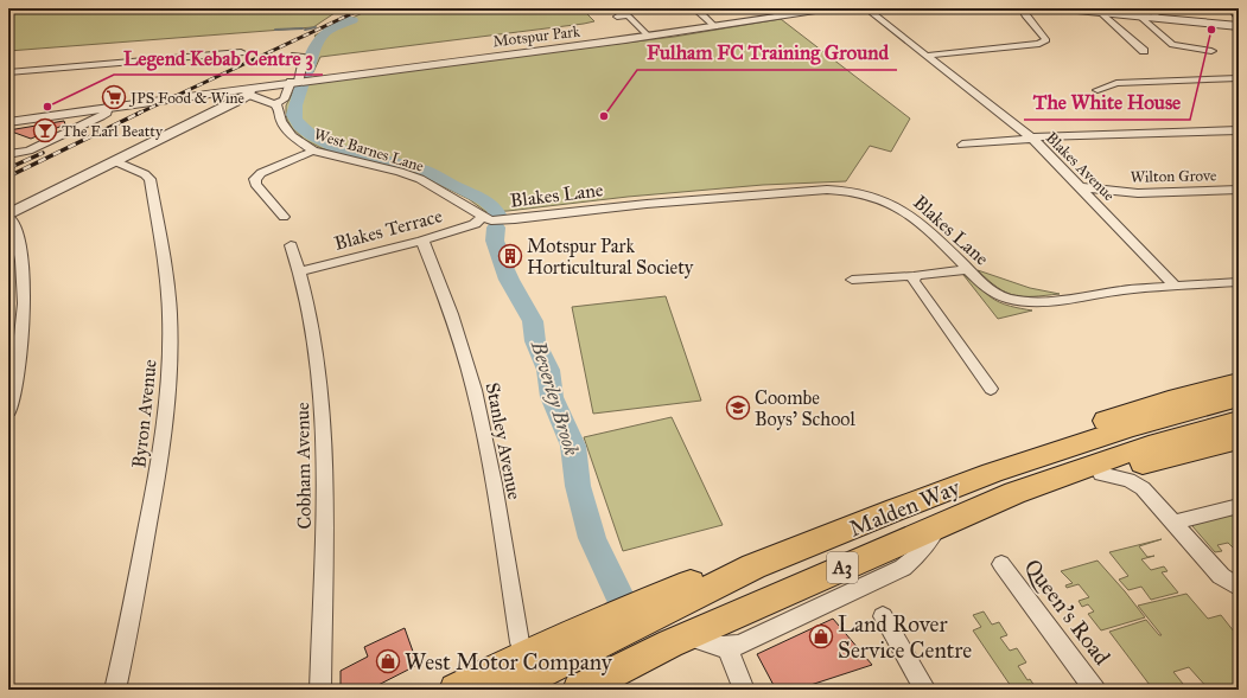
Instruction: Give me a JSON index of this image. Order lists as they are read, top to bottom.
{
  "streets": {
    "highway": ["Malden Way", "A3"],
    "street": [
      "Motspur Park",
      "West Barnes Lane",
      "Blakes Avenue",
      "Wilton Grove",
      "Blakes Lane",
      "Blakes Terrace",
      "Byron Avenue",
      "Stanley Avenue",
      "Cobham Avenue",
      "Queen's Road"
    ]
  },
  "crossings": [
    ["West Barnes Lane", "Blakes Lane"],
    ["West Barnes Lane", "Blakes Terrace"],
    ["Blakes Avenue", "Wilton Grove"],
    ["Blakes Avenue", "Blakes Lane"],
    ["Blakes Lane", "Blakes Terrace"],
    ["Blakes Terrace", "Stanley Avenue"],
    ["Blakes Terrace", "Cobham Avenue"],
    ["Stanley Avenue", "A3"],
    ["Malden Way", "A3"]
  ],
  "water": ["Beverley Brook"],
  "places": {
    "other": ["The White House", "Legend Kebab Centre 3", "Fulham FC Training Ground"],
    "supermarket": ["JPS Food & Wine"],
    "bar": ["The Earl Beatty"],
    "building": ["Motspur Park Horticultural Society"],
    "school or university": ["Coombe Boys' School"],
    "shop": ["Land Rover Service Centre", "West Motor Company"]
  }
}
